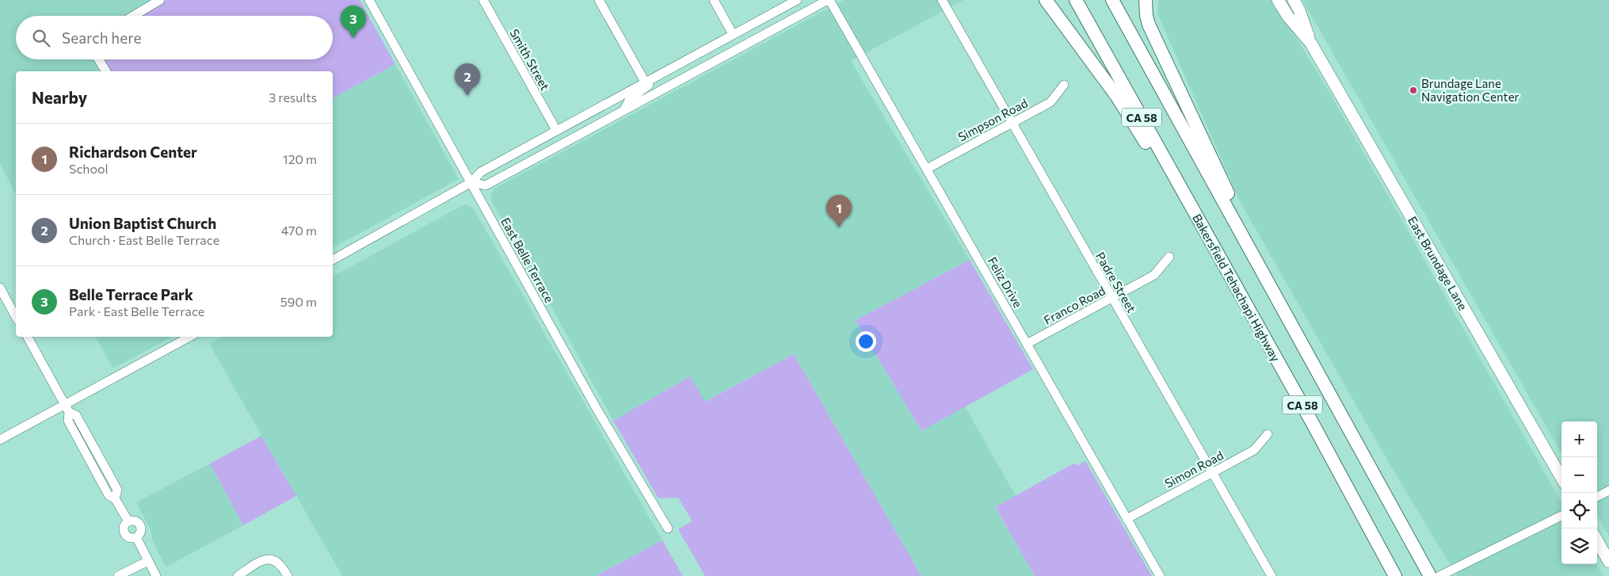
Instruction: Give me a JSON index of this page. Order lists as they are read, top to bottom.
{
  "streets": {
    "highway": ["CA 58", "Bakersfield Tehachapi Highway"],
    "main road": ["East Brundage Lane"],
    "street": [
      "Smith Street",
      "Simpson Road",
      "East Belle Terrace",
      "Feliz Drive",
      "Padre Street",
      "Franco Road",
      "Simon Road"
    ]
  },
  "crossings": [
    ["Simpson Road", "Feliz Drive"],
    ["Simpson Road", "Padre Street"],
    ["Feliz Drive", "Franco Road"],
    ["Feliz Drive", "Simon Road"],
    ["Padre Street", "Franco Road"],
    ["Padre Street", "Simon Road"]
  ],
  "places": ["Brundage Lane Navigation Center"],
  "page": {
    "pins": ["3", "2", "1"],
    "search": "Search here",
    "heading": ["Nearby", "3 results"],
    "list": [
      {
        "mark": "1",
        "name": "Richardson Center",
        "note": "School",
        "value": "120 m"
      },
      {
        "mark": "2",
        "name": "Union Baptist Church",
        "note": "Church · East Belle Terrace",
        "value": "470 m"
      },
      {
        "mark": "3",
        "name": "Belle Terrace Park",
        "note": "Park · East Belle Terrace",
        "value": "590 m"
      }
    ],
    "map_buttons": ["+", "−"]
  }
}
